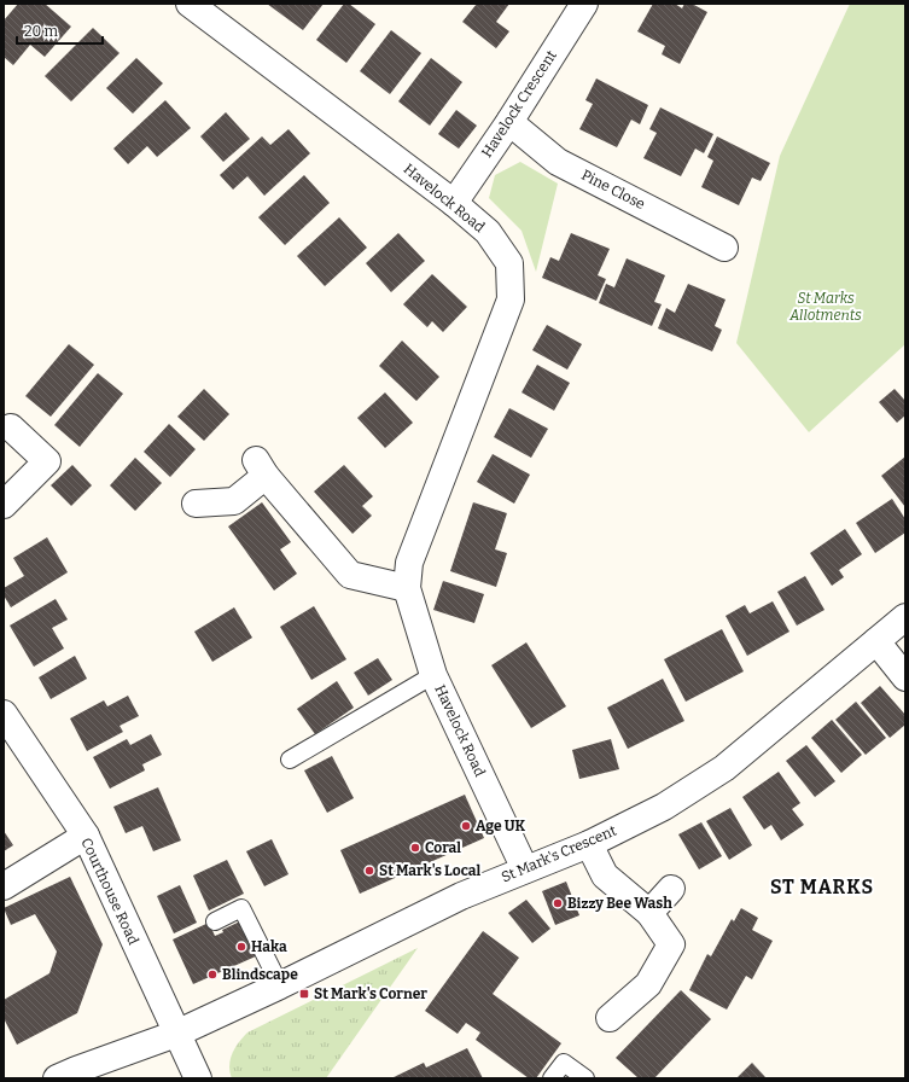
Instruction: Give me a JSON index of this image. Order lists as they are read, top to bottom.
{
  "streets": {
    "street": [
      "Havelock Crescent",
      "Pine Close",
      "Havelock Road",
      "St Mark's Crescent",
      "Courthouse Road"
    ]
  },
  "crossings": [
    ["Havelock Crescent", "Pine Close"],
    ["Havelock Crescent", "Havelock Road"],
    ["Havelock Road", "St Mark's Crescent"],
    ["St Mark's Crescent", "Courthouse Road"]
  ],
  "districts": ["ST MARKS"],
  "parks": ["St Marks Allotments"],
  "places": {
    "other": [
      "Age UK",
      "Coral",
      "St Mark's Local",
      "Bizzy Bee Wash",
      "Haka",
      "Blindscape"
    ],
    "transit": ["St Mark's Corner"]
  },
  "scale_bar": "20 m"
}
